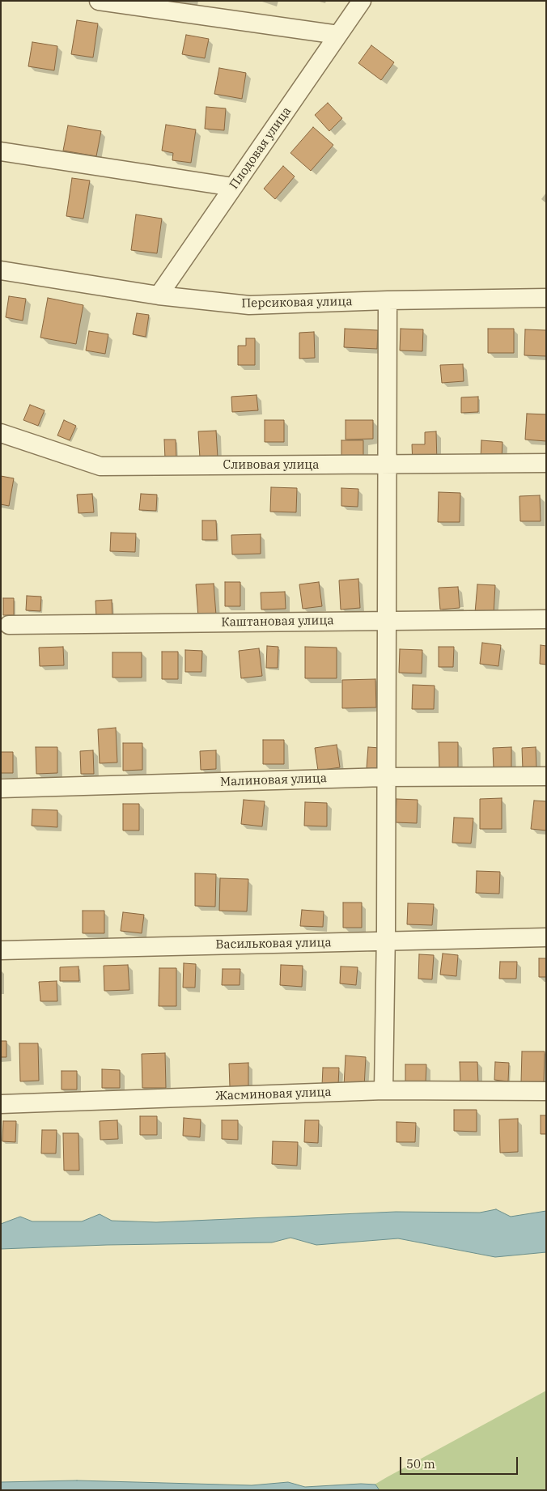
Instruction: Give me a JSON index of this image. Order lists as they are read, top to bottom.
{
  "streets": {
    "street": [
      "Плодовая улица",
      "Персиковая улица",
      "Сливовая улица",
      "Каштановая улица",
      "Малиновая улица",
      "Васильковая улица",
      "Жасминовая улица"
    ]
  },
  "crossings": [
    ["Плодовая улица", "Персиковая улица"]
  ],
  "scale_bar": "50 m"
}
